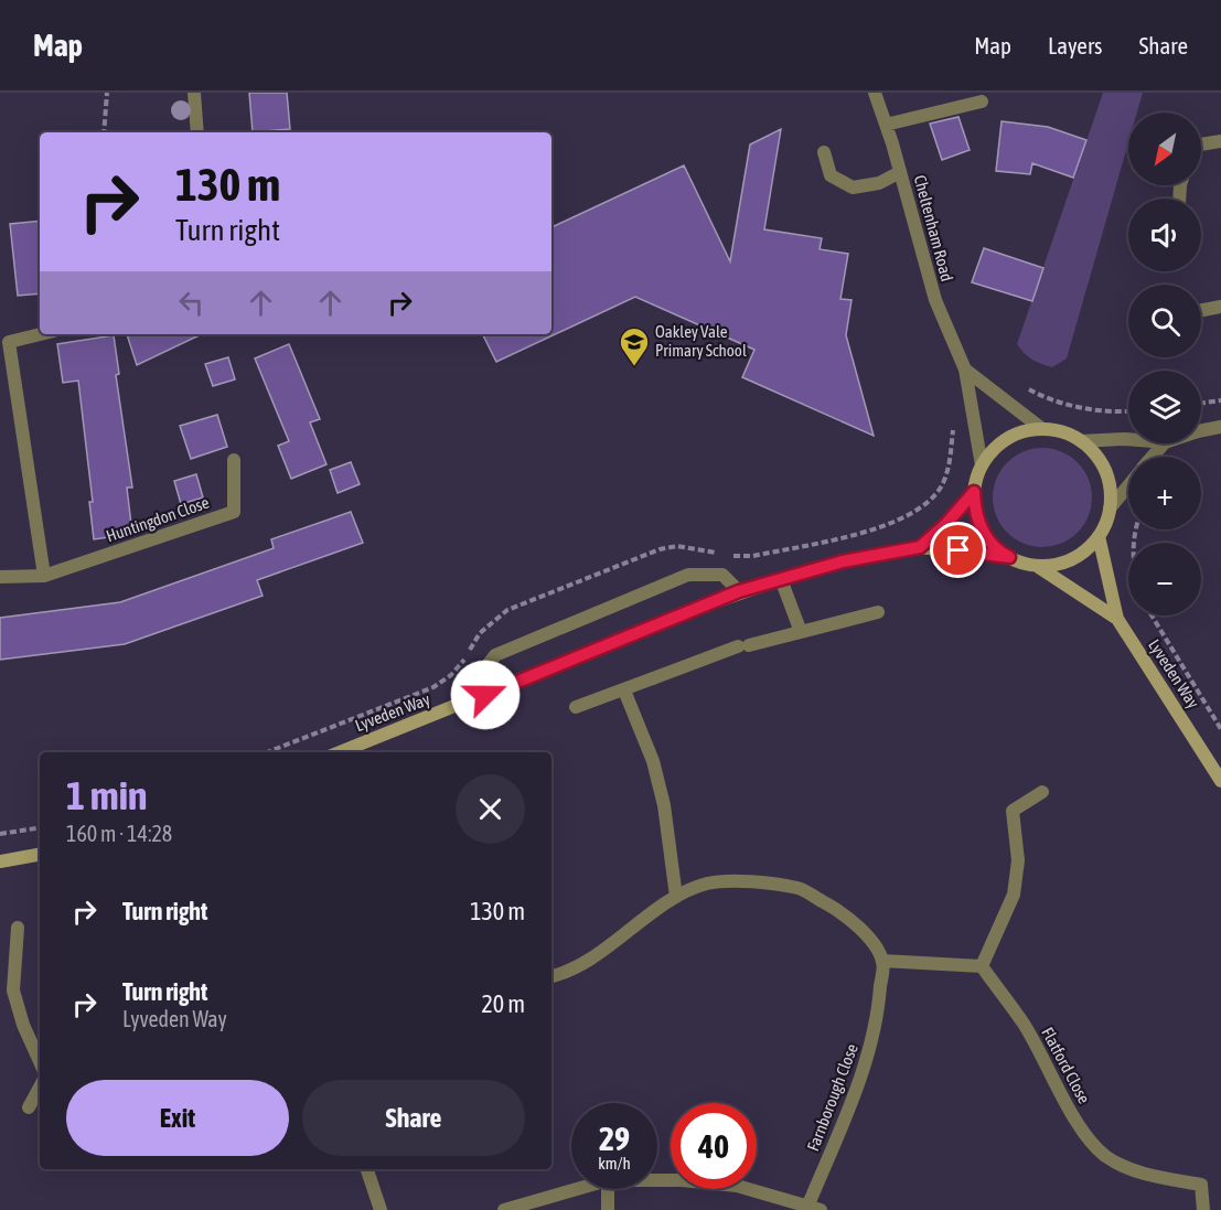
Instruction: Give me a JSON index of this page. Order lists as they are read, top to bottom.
{
  "streets": {
    "street": [
      "Cheltenham Road",
      "Huntingdon Close",
      "Lyveden Way",
      "Flatford Close",
      "Farnborough Close"
    ]
  },
  "crossings": [
    ["Cheltenham Road", "Lyveden Way"]
  ],
  "places": {
    "school or university": ["Oakley Vale Primary School"]
  },
  "north": "bottom left",
  "page": {
    "header": "Map",
    "nav": ["Map", "Layers", "Share"],
    "map_buttons": ["+", "−"],
    "turn": ["130 m", "Turn right"],
    "heading": ["1 min", "160 m · 14:28"],
    "list": [
      {
        "name": "Turn right",
        "value": "130 m"
      },
      {
        "name": "Turn right",
        "note": "Lyveden Way",
        "value": "20 m"
      }
    ],
    "buttons": ["Exit", "Share"],
    "speed": "29 km/h",
    "limit": "40"
  }
}
